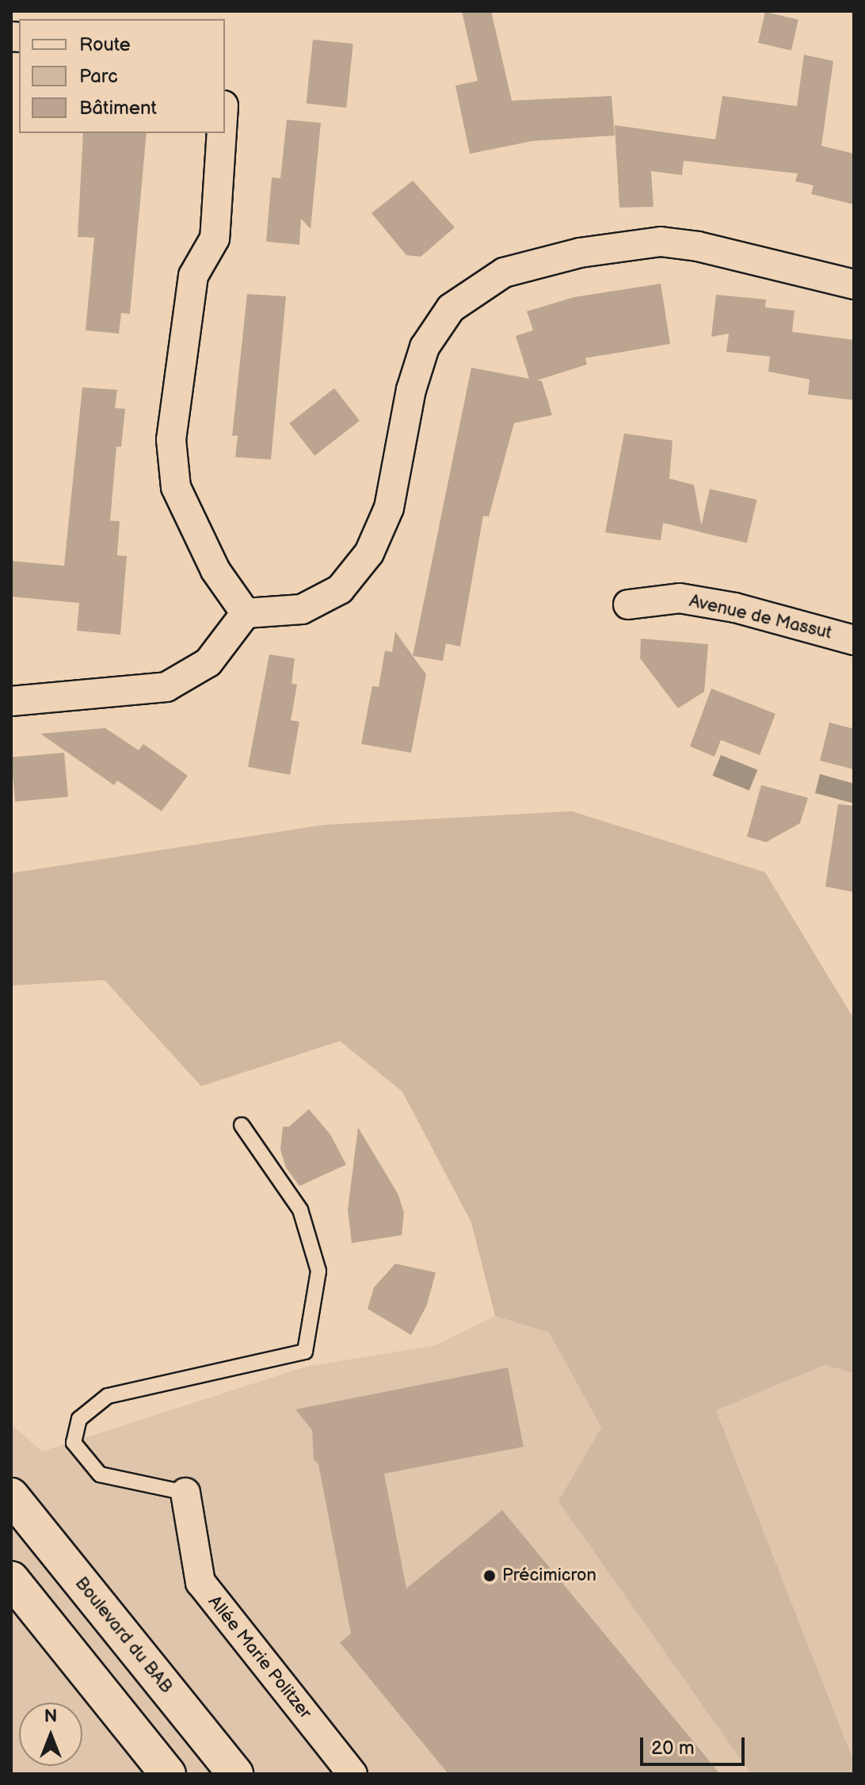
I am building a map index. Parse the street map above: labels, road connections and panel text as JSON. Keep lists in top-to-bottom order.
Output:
{
  "streets": {
    "main road": ["Boulevard du BAB"],
    "street": ["Avenue de Massut", "Allée Marie Politzer"]
  },
  "places": ["Précimicron"],
  "legend": ["Route", "Parc", "Bâtiment"],
  "scale_bar": "20 m",
  "north": "top"
}
